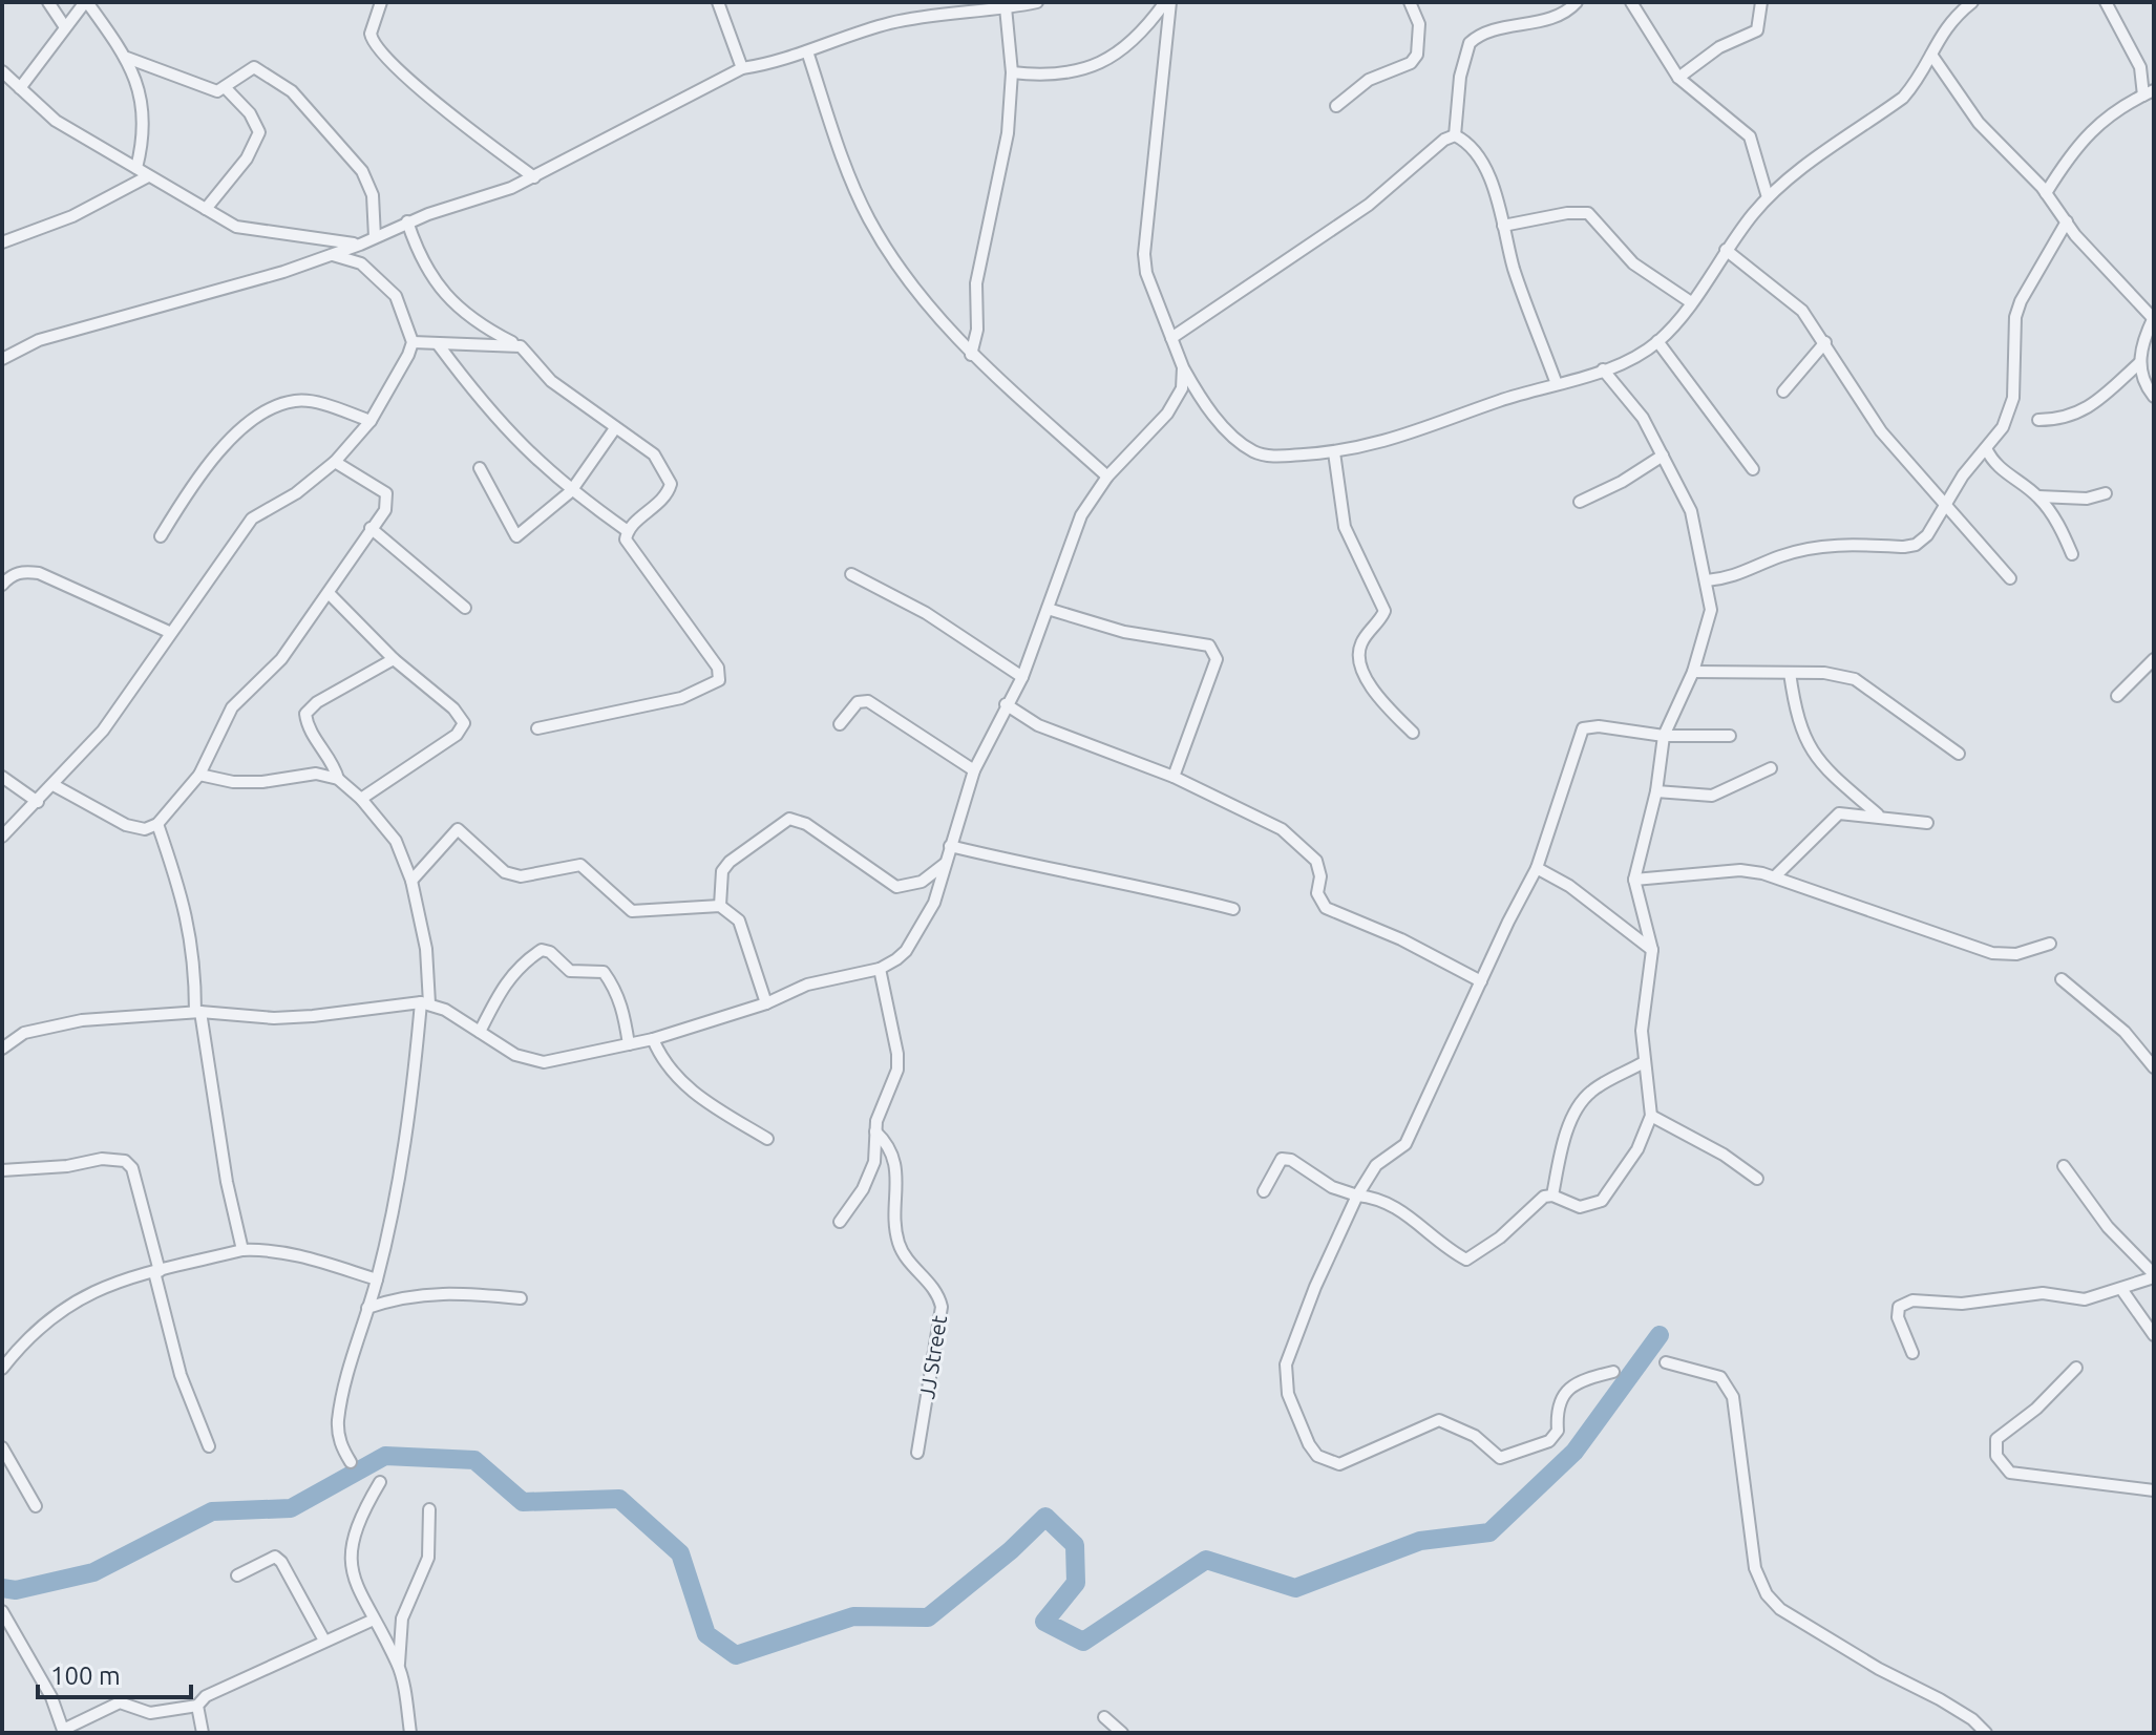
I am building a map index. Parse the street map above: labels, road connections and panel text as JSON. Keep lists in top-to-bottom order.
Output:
{
  "streets": {
    "street": ["JJ Street"]
  },
  "scale_bar": "100 m"
}
